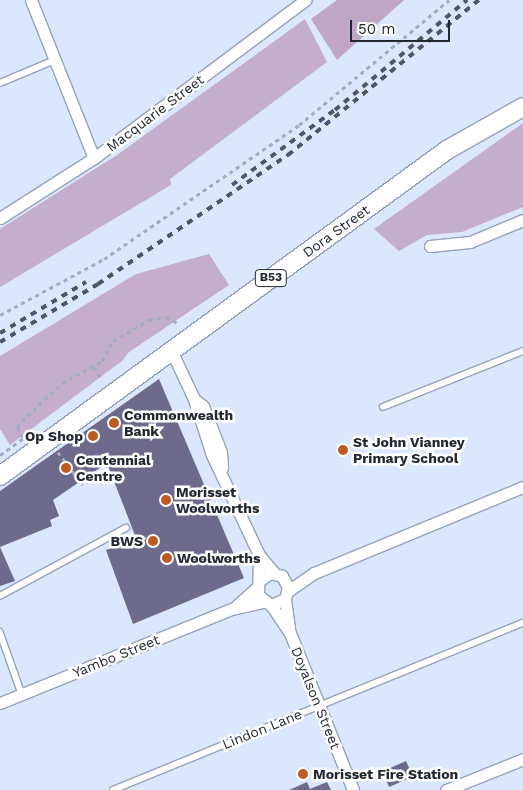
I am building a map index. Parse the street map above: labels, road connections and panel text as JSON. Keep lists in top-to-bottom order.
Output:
{
  "streets": {
    "main road": ["Dora Street", "B53"],
    "street": ["Macquarie Street", "Yambo Street", "Doyalson Street"],
    "lane": ["Lindon Lane"]
  },
  "crossings": [
    ["Dora Street", "Doyalson Street"],
    ["Yambo Street", "Doyalson Street"],
    ["Doyalson Street", "Lindon Lane"]
  ],
  "places": [
    "Commonwealth Bank",
    "Op Shop",
    "St John Vianney Primary School",
    "Centennial Centre",
    "Morisset Woolworths",
    "BWS",
    "Woolworths",
    "Morisset Fire Station"
  ],
  "scale_bar": "50 m"
}
